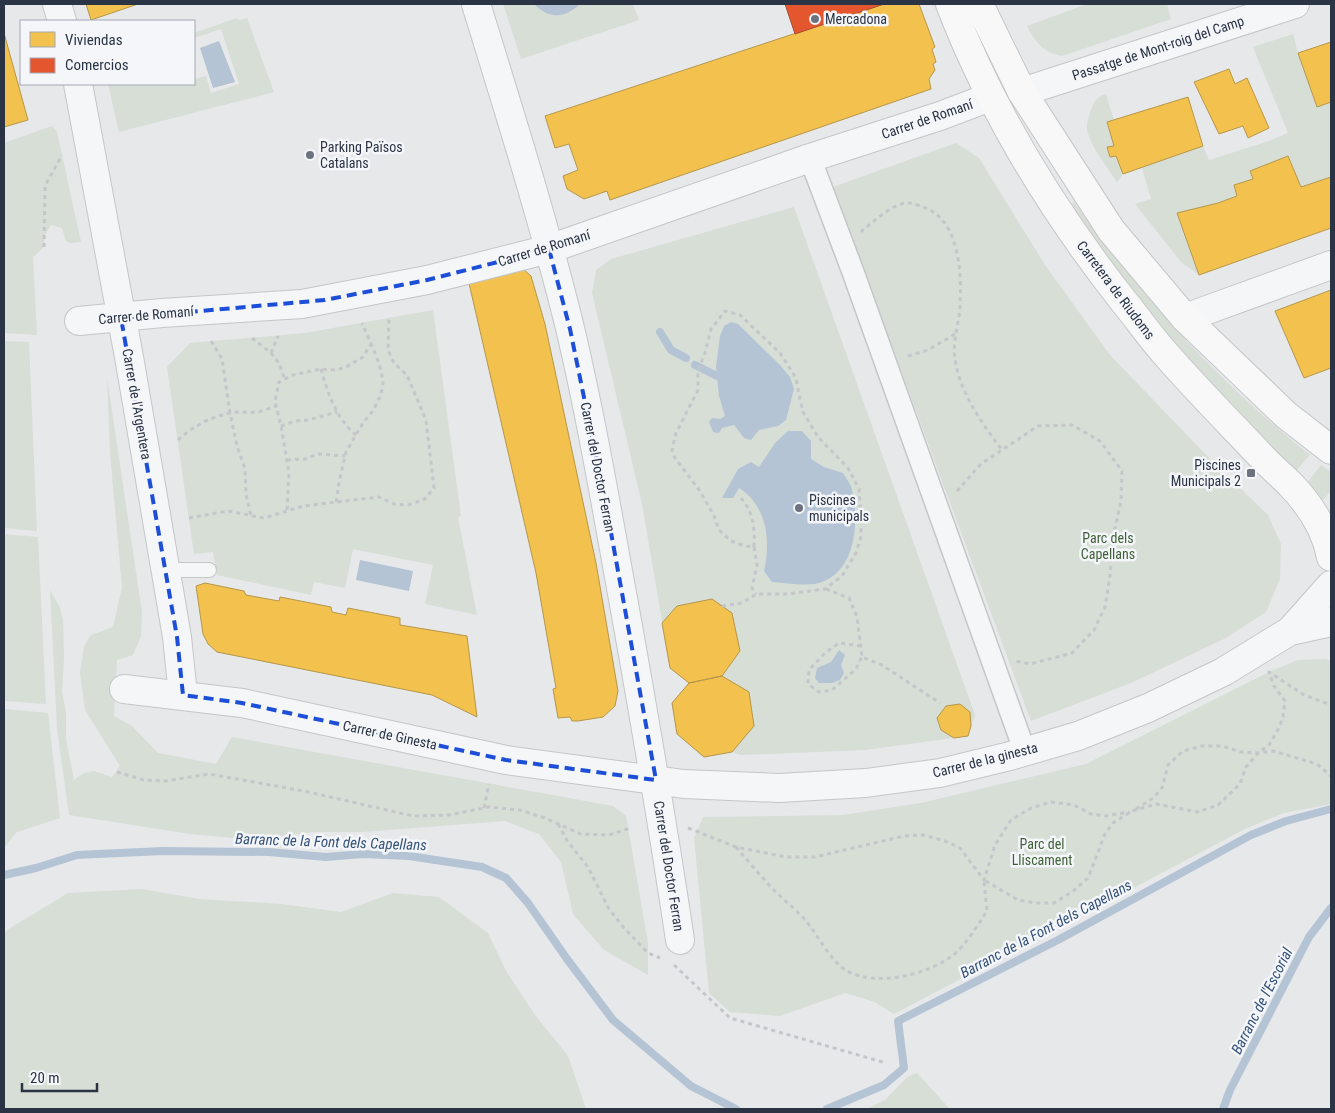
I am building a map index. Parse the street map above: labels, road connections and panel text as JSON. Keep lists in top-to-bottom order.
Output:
{
  "streets": {
    "main road": ["Carretera de Riudoms"],
    "street": [
      "Passatge de Mont-roig del Camp",
      "Carrer de Romaní",
      "Carrer de l'Argentera",
      "Carrer del Doctor Ferran",
      "Carrer de Ginesta",
      "Carrer de la ginesta"
    ]
  },
  "crossings": [
    ["Carrer de Romaní", "Carretera de Riudoms"],
    ["Carrer de Romaní", "Carrer de l'Argentera"],
    ["Carrer de Romaní", "Carrer del Doctor Ferran"],
    ["Carrer de l'Argentera", "Carrer de Ginesta"],
    ["Carrer del Doctor Ferran", "Carrer de Ginesta"],
    ["Carrer del Doctor Ferran", "Carrer de la ginesta"],
    ["Carrer de Ginesta", "Carrer de la ginesta"]
  ],
  "water": ["Barranc de la Font dels Capellans", "Barranc de l'Escorial"],
  "parks": ["Parc dels Capellans", "Parc del Lliscament"],
  "places": {
    "other": ["Mercadona", "Parking Països Catalans", "Piscines municipals"],
    "transit": ["Piscines Municipals 2"]
  },
  "legend": ["Viviendas", "Comercios"],
  "scale_bar": "20 m"
}
